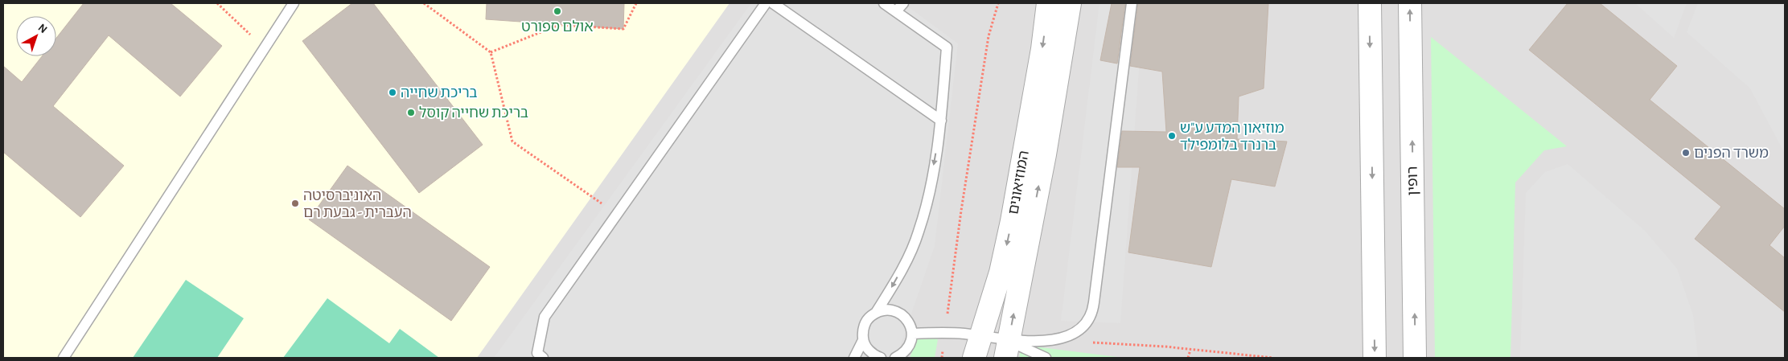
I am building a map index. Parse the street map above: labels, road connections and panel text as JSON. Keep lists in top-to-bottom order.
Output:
{
  "streets": {
    "street": ["רופין", "המוזיאונים"]
  },
  "places": [
    "אולם ספורט",
    "בריכת שחייה",
    "בריכת שחייה קוסל",
    "מוזיאון המדע ע\"ש ברנרד בלומפילד",
    "משרד הפנים",
    "האוניברסיטה העברית - גבעת רם"
  ],
  "north": "top right"
}
